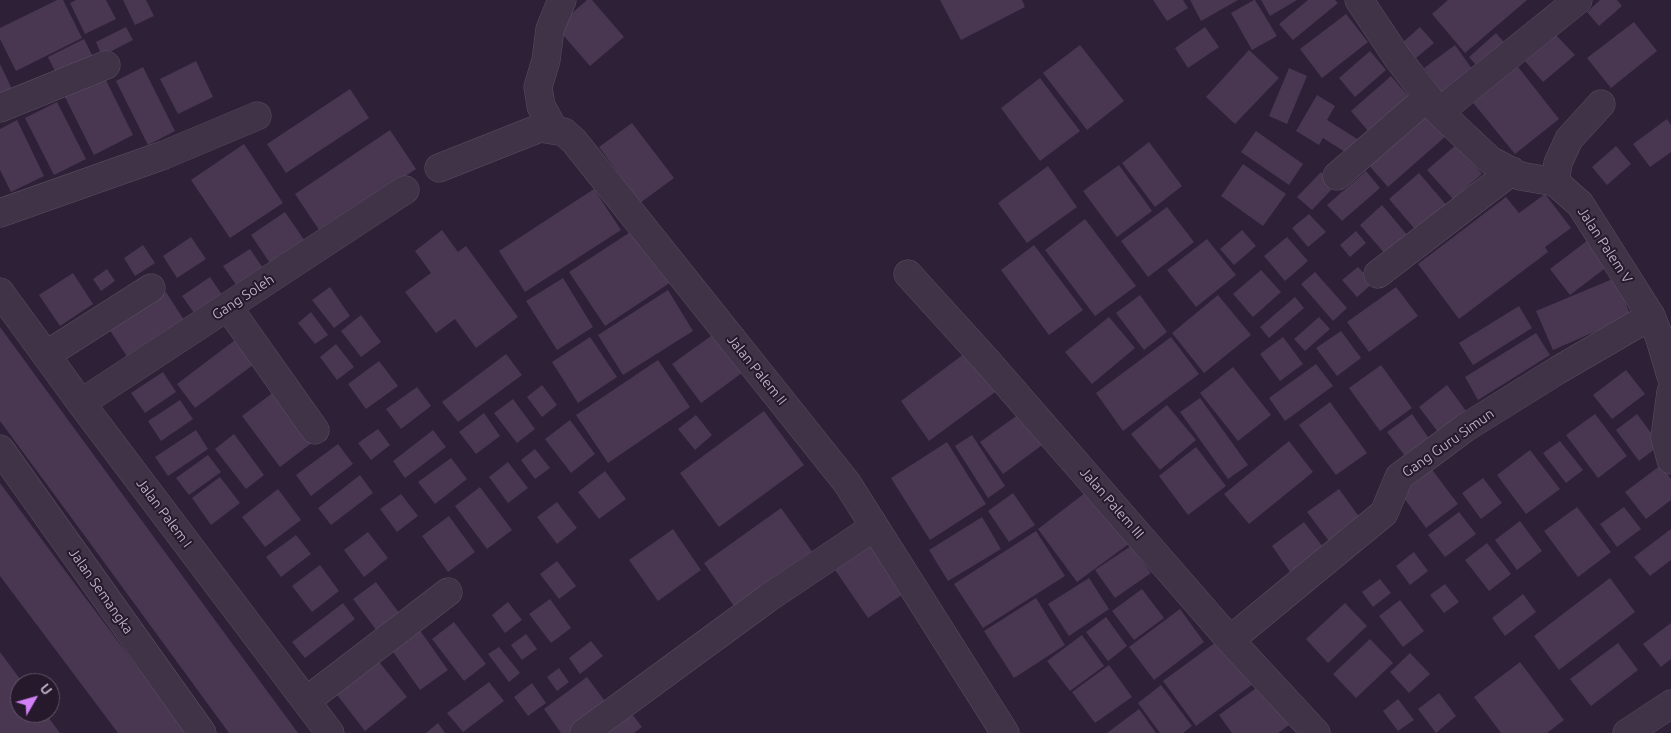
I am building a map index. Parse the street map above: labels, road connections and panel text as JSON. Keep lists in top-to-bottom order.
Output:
{
  "streets": {
    "street": [
      "Jalan Palem V",
      "Gang Soleh",
      "Jalan Palem II",
      "Gang Guru Simun",
      "Jalan Palem III",
      "Jalan Palem I",
      "Jalan Semangka"
    ]
  },
  "crossings": [
    ["Jalan Palem V", "Gang Guru Simun"],
    ["Gang Soleh", "Jalan Palem I"],
    ["Gang Guru Simun", "Jalan Palem III"]
  ],
  "north": "top right"
}
